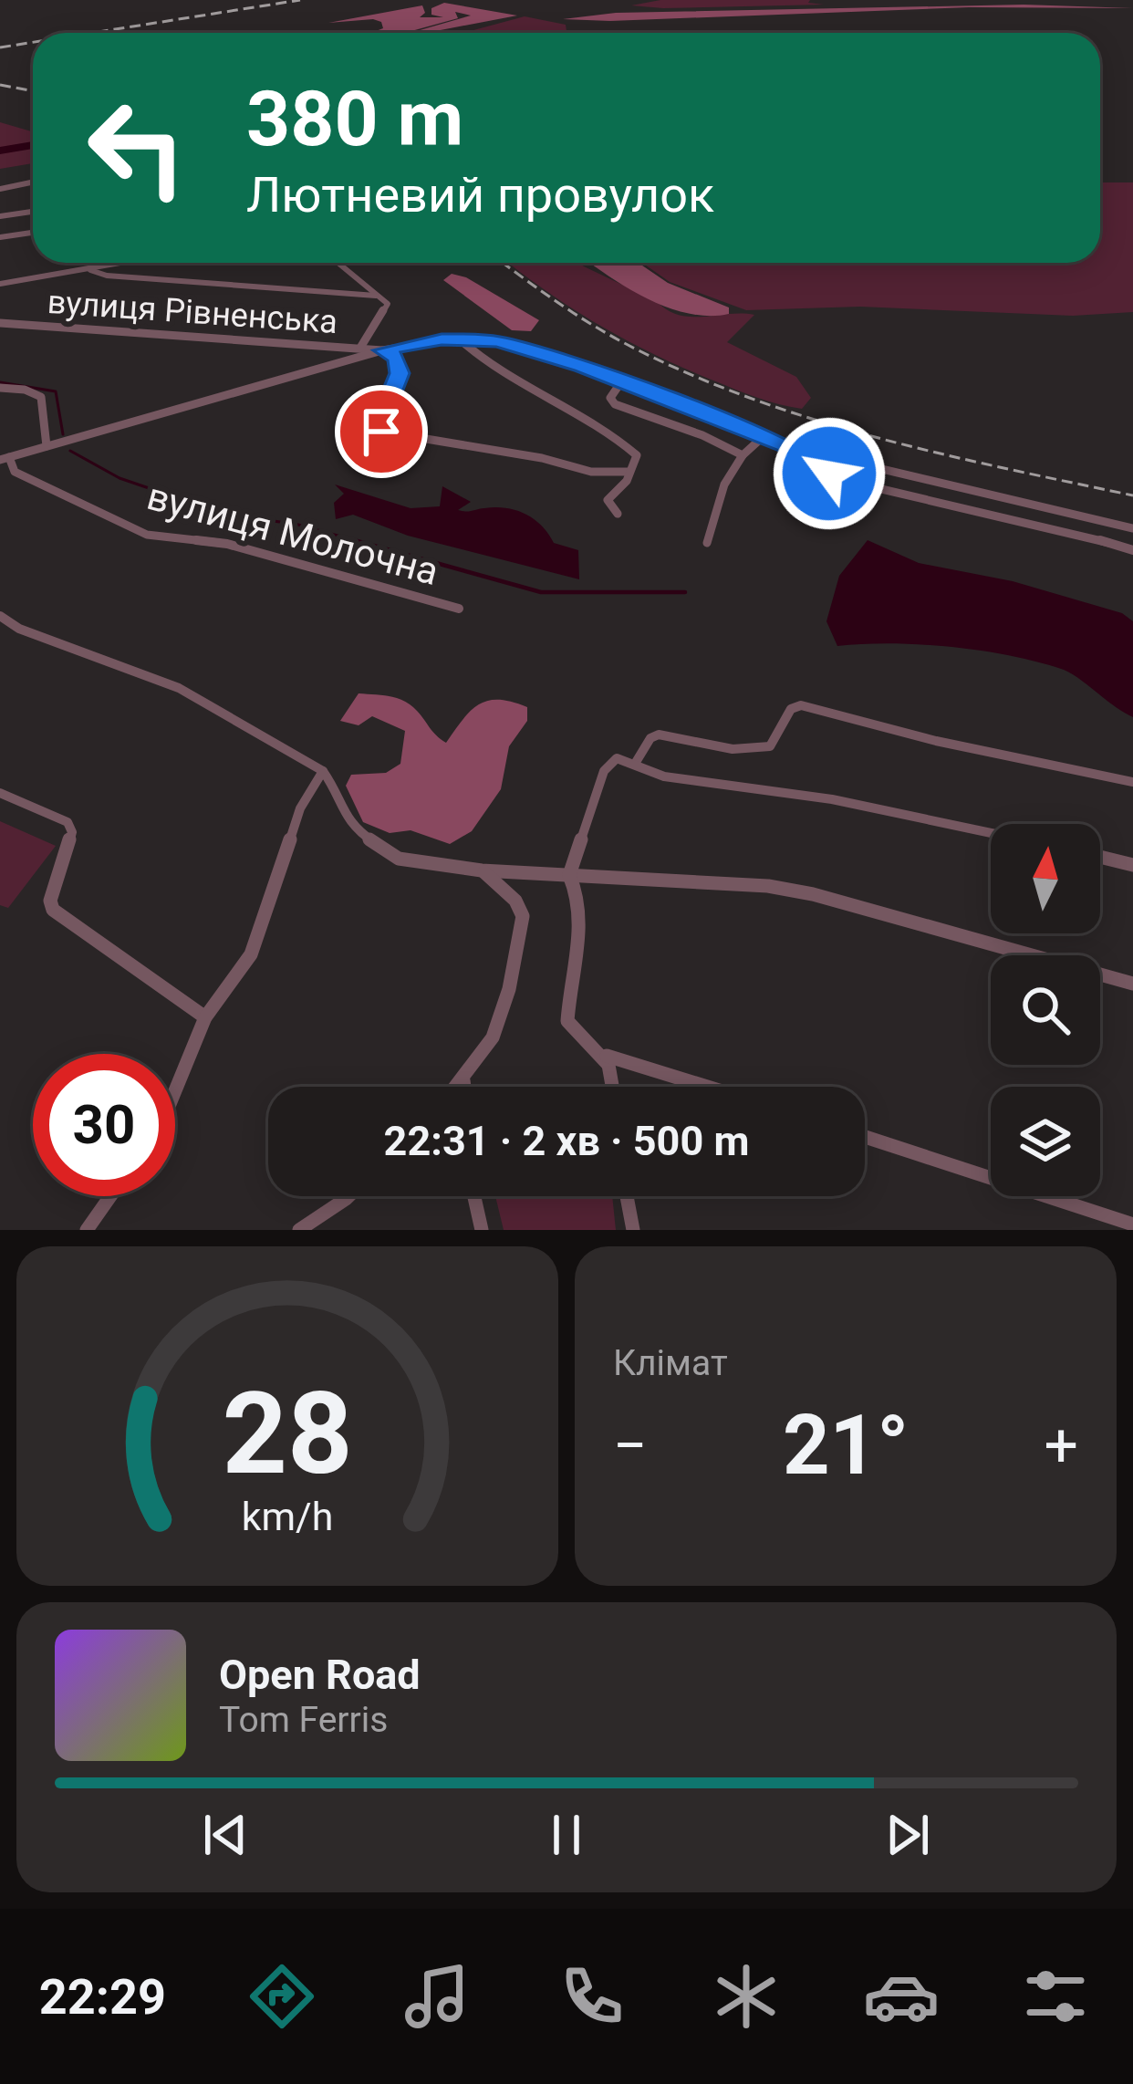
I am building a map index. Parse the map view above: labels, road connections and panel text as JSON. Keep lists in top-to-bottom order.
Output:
{
  "streets": {
    "street": ["вулиця Рівненська", "вулиця Молочна"]
  },
  "north": "top",
  "page": {
    "turn": ["380 m", "Лютневий провулок"],
    "limit": "30",
    "trip": "22:31 · 2 хв · 500 m",
    "tile": "Клімат",
    "heat": ["−", "21°", "+"],
    "song": ["Open Road", "Tom Ferris"],
    "tabs": "22:29",
    "gauge": ["28", "km/h"]
  }
}
